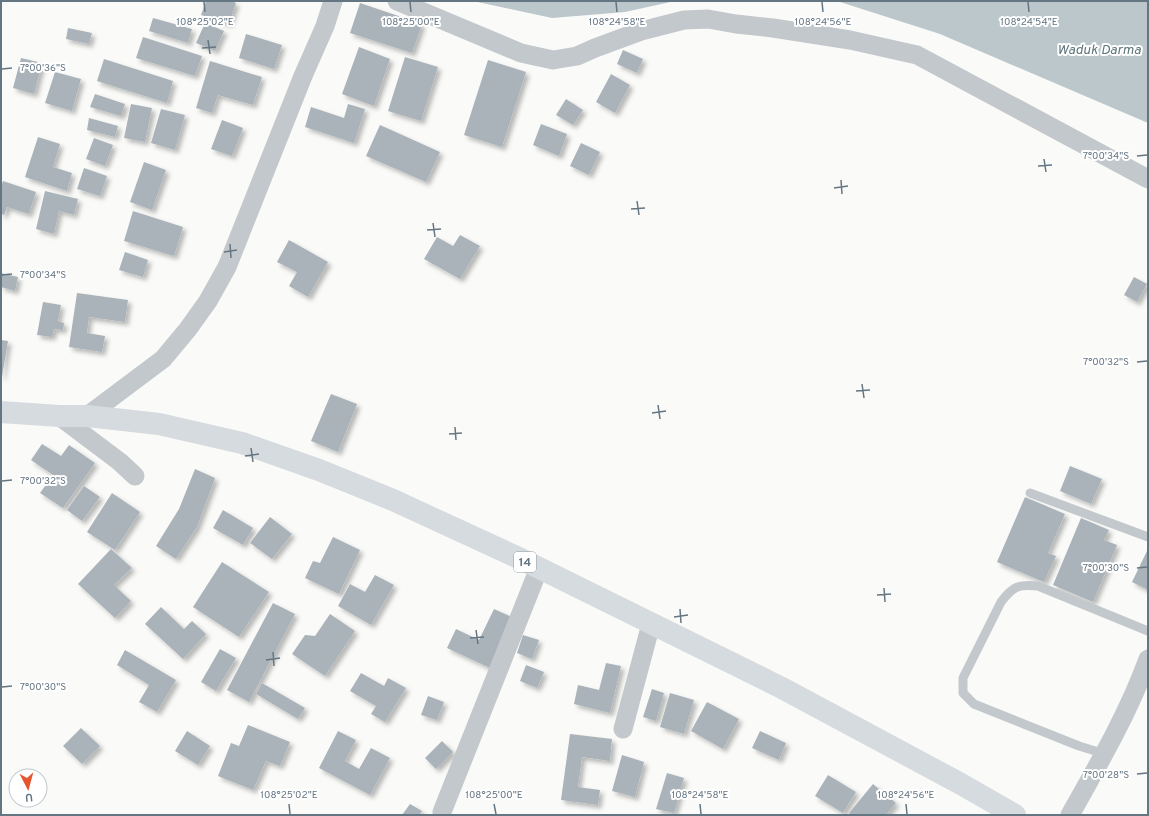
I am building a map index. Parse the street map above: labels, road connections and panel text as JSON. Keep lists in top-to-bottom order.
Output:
{
  "streets": {
    "highway": ["14"]
  },
  "water": ["Waduk Darma"],
  "north": "bottom",
  "coordinates": [
    "108°25'02\"E",
    "108°25'00\"E",
    "108°24'58\"E",
    "108°24'56\"E",
    "108°24'54\"E",
    "7°00'36\"S",
    "7°00'34\"S",
    "7°00'32\"S",
    "7°00'30\"S",
    "7°00'28\"S"
  ]
}
